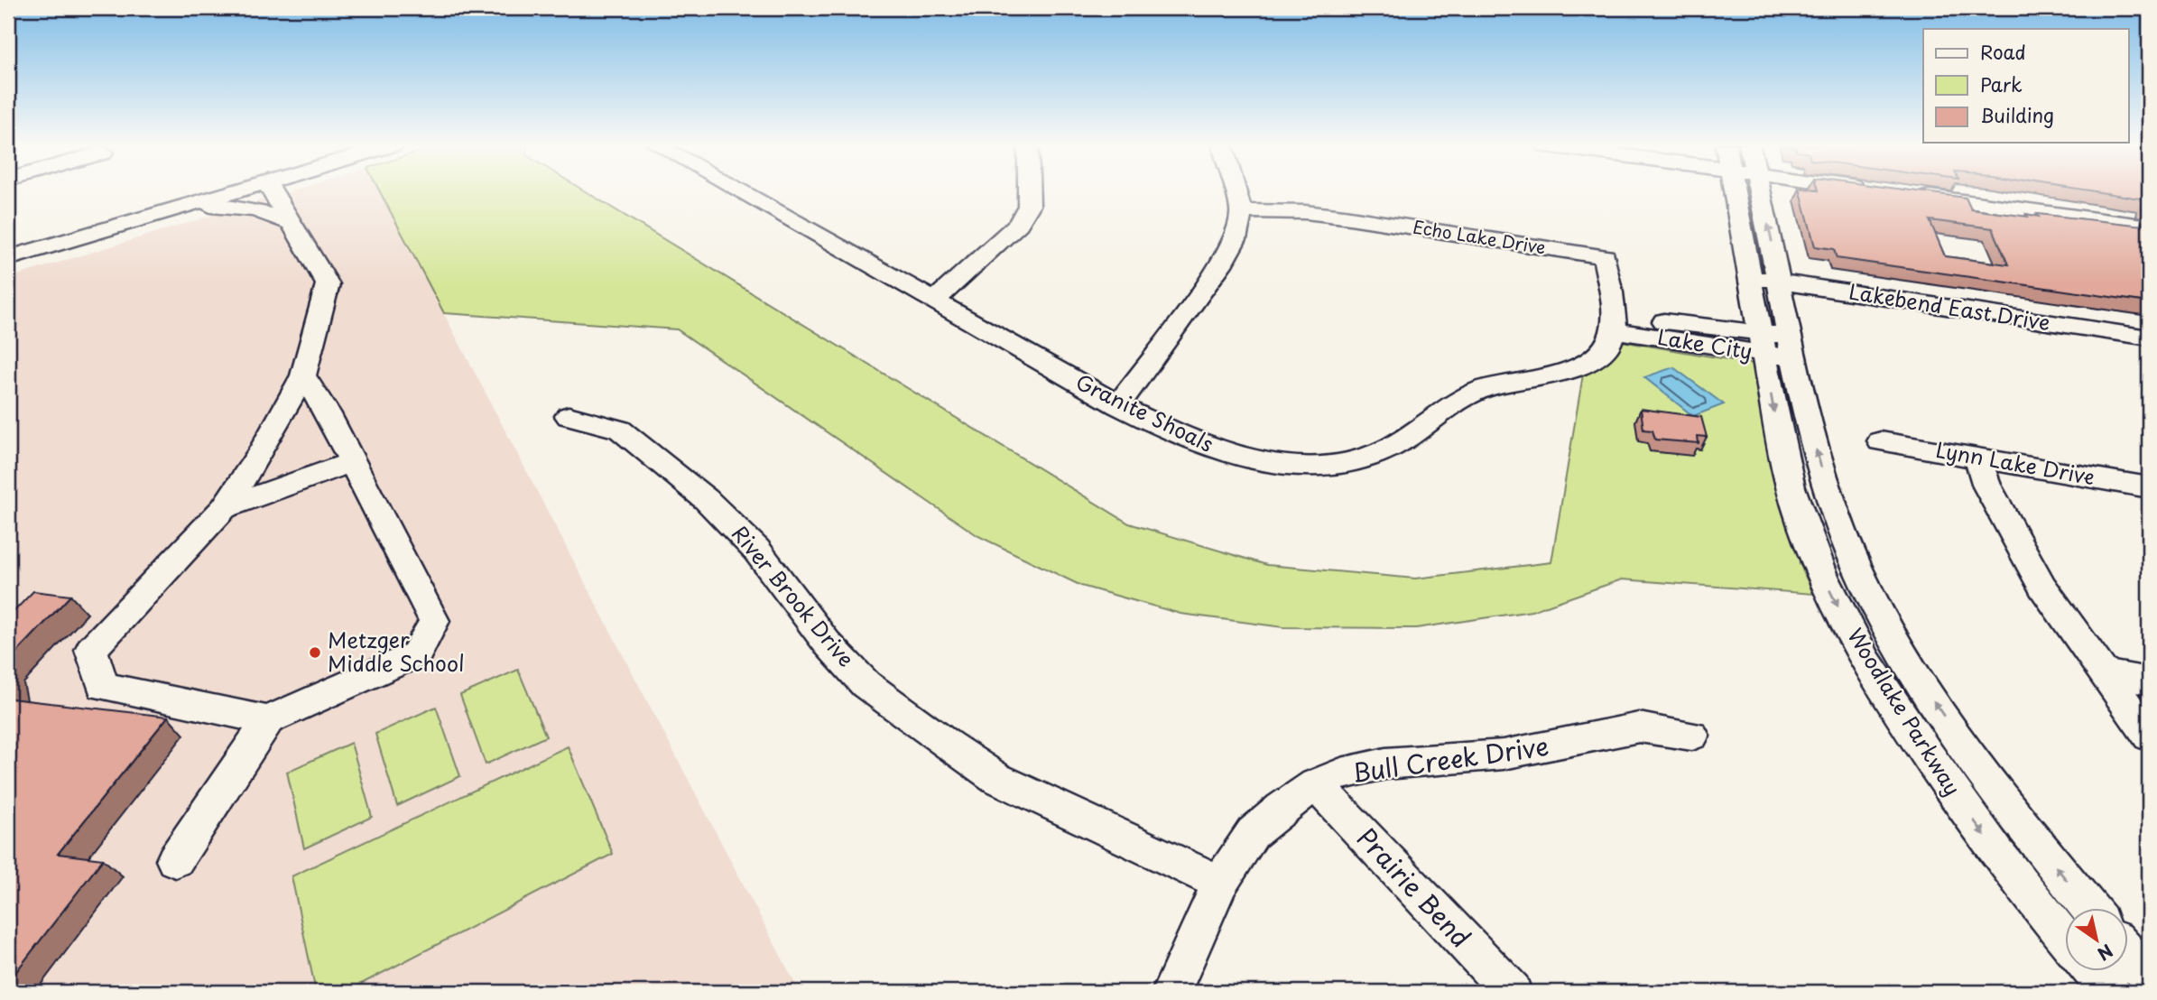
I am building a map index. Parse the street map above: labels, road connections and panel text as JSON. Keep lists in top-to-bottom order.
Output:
{
  "streets": {
    "street": [
      "Echo Lake Drive",
      "Lakebend East Drive",
      "Lake City",
      "Granite Shoals",
      "Lynn Lake Drive",
      "River Brook Drive",
      "Woodlake Parkway",
      "Bull Creek Drive",
      "Prairie Bend"
    ]
  },
  "crossings": [
    ["Echo Lake Drive", "Lake City"],
    ["Echo Lake Drive", "Granite Shoals"],
    ["Lakebend East Drive", "Woodlake Parkway"],
    ["Lake City", "Granite Shoals"],
    ["Lake City", "Woodlake Parkway"],
    ["River Brook Drive", "Bull Creek Drive"],
    ["Bull Creek Drive", "Prairie Bend"]
  ],
  "places": ["Metzger Middle School"],
  "legend": ["Road", "Park", "Building"],
  "north": "bottom right"
}
